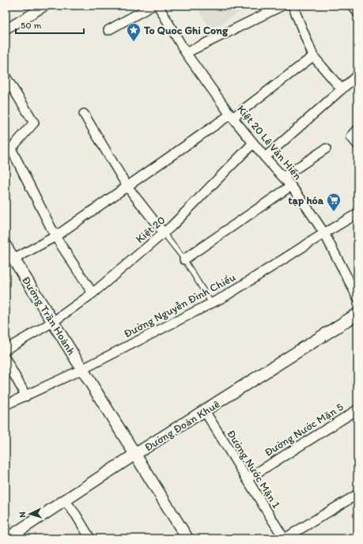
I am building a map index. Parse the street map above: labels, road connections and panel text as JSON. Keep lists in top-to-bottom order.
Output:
{
  "streets": {
    "street": [
      "Kiệt 20 Lê Văn Hiến",
      "Kiệt 20",
      "Đường Nguyễn Đình Chiểu",
      "Đường Trần Hoành",
      "Đường Đoàn Khuê",
      "Đường Nước Mặn 5",
      "Đường Nước Mặn 1"
    ]
  },
  "crossings": [
    ["Kiệt 20 Lê Văn Hiến", "Kiệt 20"],
    ["Kiệt 20 Lê Văn Hiến", "Đường Nguyễn Đình Chiểu"],
    ["Kiệt 20", "Đường Trần Hoành"],
    ["Đường Nguyễn Đình Chiểu", "Đường Trần Hoành"],
    ["Đường Trần Hoành", "Đường Đoàn Khuê"],
    ["Đường Đoàn Khuê", "Đường Nước Mặn 1"],
    ["Đường Nước Mặn 5", "Đường Nước Mặn 1"]
  ],
  "places": {
    "place": ["To Quoc Ghi Cong"],
    "supermarket": ["tạp hóa"]
  },
  "scale_bar": "50 m",
  "north": "left"
}
